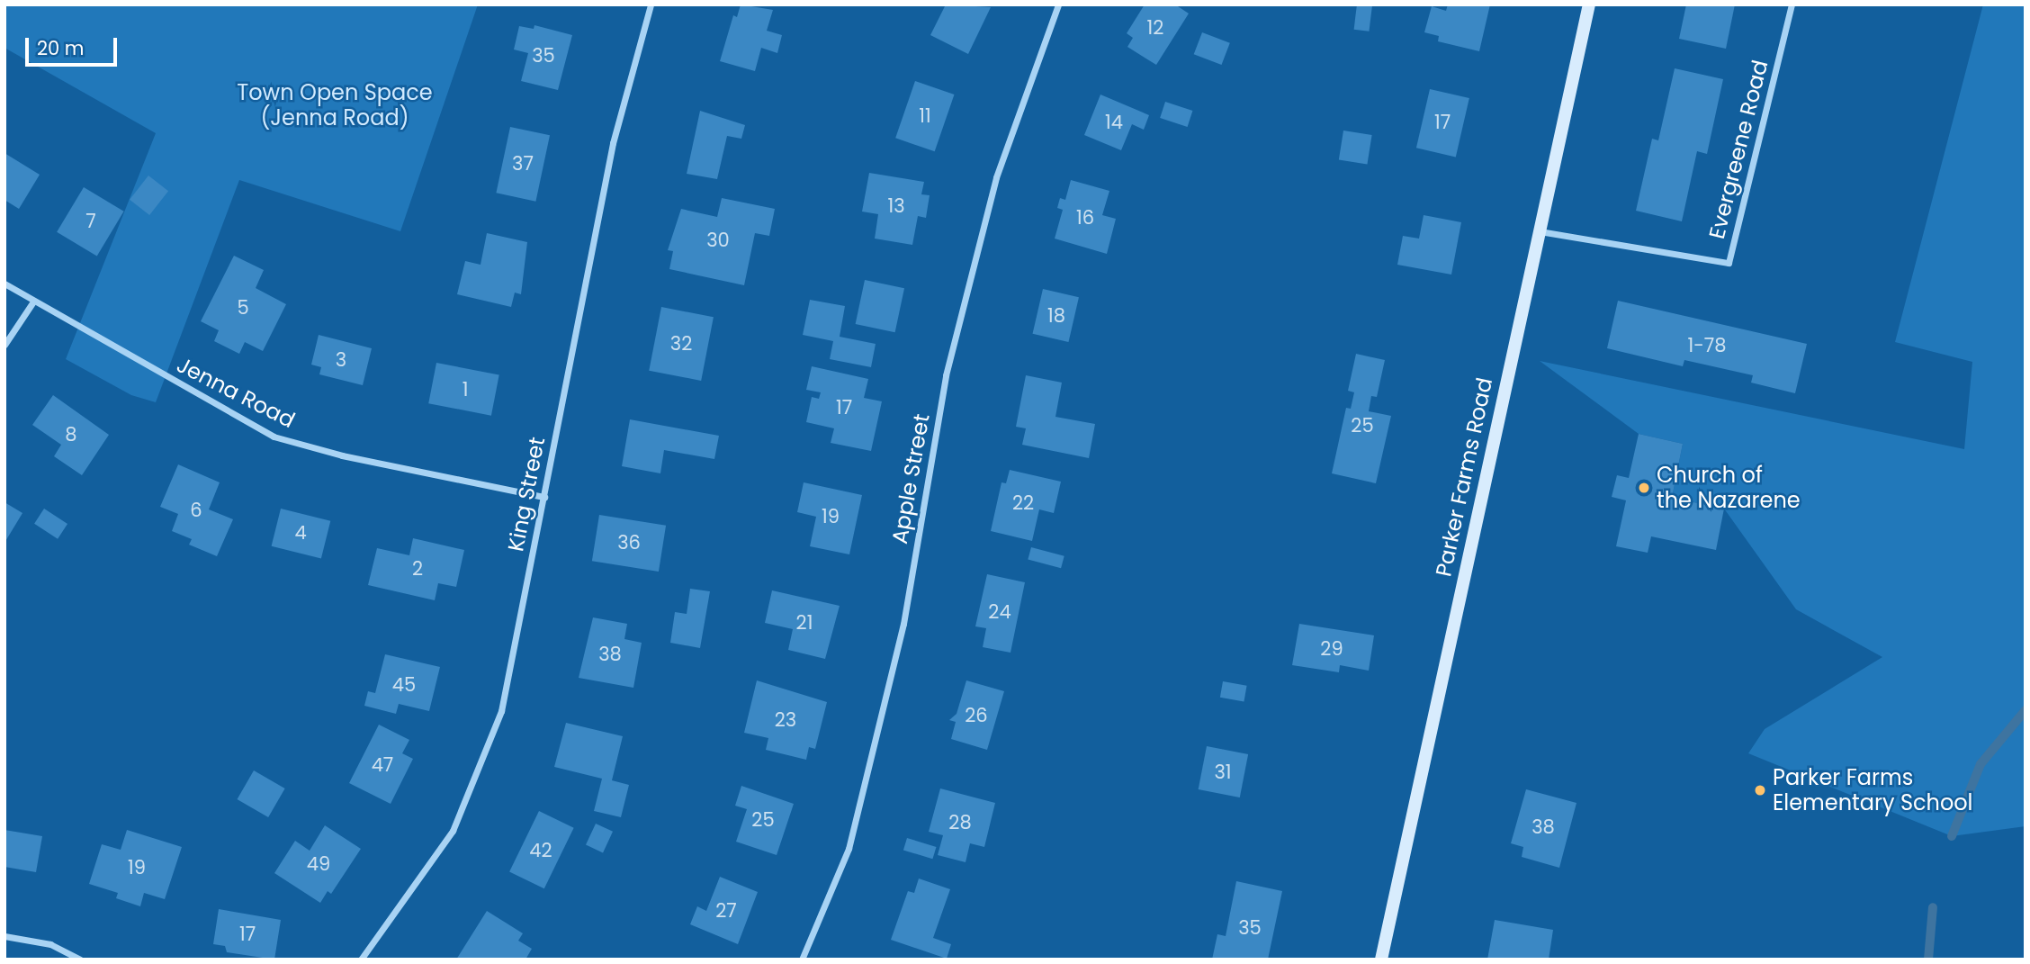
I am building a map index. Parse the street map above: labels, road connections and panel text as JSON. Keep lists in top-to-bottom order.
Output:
{
  "streets": {
    "street": [
      "Evergreene Road",
      "Jenna Road",
      "Parker Farms Road",
      "Apple Street",
      "King Street"
    ]
  },
  "crossings": [
    ["Evergreene Road", "Parker Farms Road"],
    ["Jenna Road", "King Street"]
  ],
  "parks": ["Town Open Space (Jenna Road)"],
  "places": ["Church of the Nazarene", "Parker Farms Elementary School"],
  "house_numbers": [
    "12",
    "35",
    "11",
    "14",
    "17",
    "37",
    "13",
    "16",
    "7",
    "30",
    "5",
    "18",
    "32",
    "1-78",
    "3",
    "1",
    "17",
    "25",
    "8",
    "22",
    "6",
    "19",
    "4",
    "36",
    "2",
    "24",
    "21",
    "29",
    "38",
    "45",
    "26",
    "23",
    "47",
    "31",
    "25",
    "28",
    "38",
    "42",
    "49",
    "19",
    "27",
    "35",
    "17"
  ],
  "scale_bar": "20 m"
}
